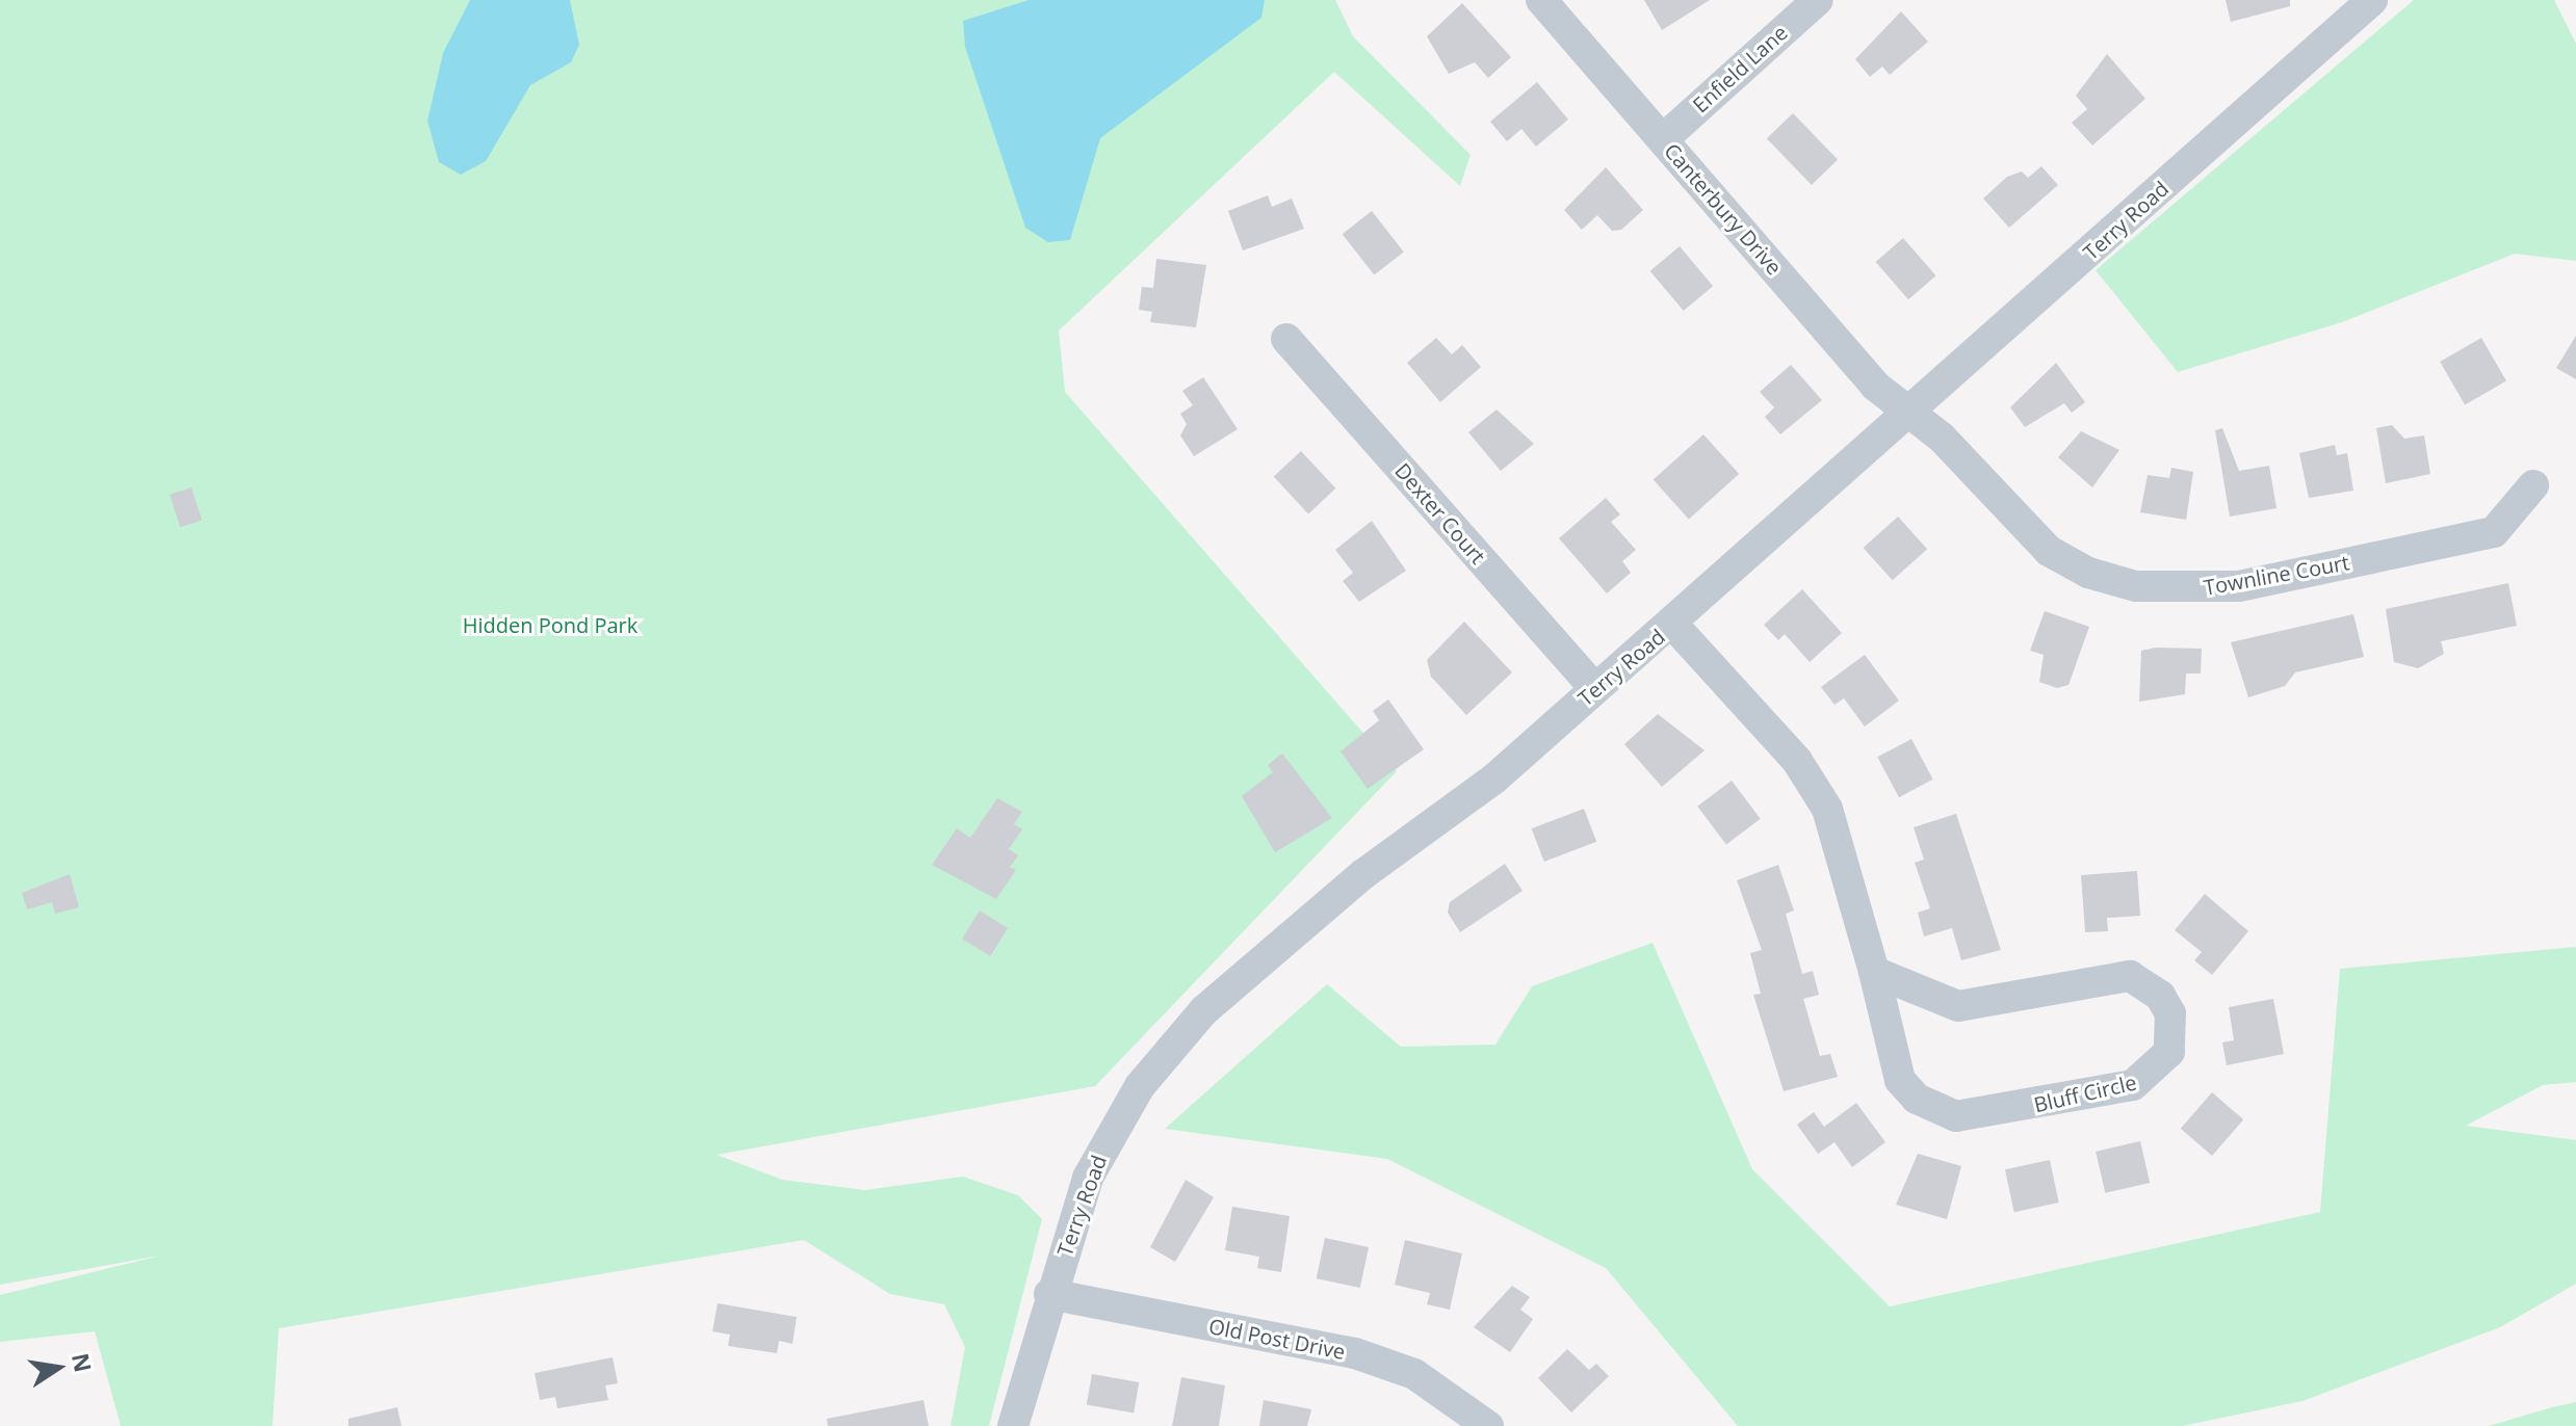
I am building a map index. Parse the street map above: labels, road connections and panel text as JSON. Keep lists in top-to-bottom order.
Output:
{
  "streets": {
    "street": [
      "Enfield Lane",
      "Canterbury Drive",
      "Terry Road",
      "Dexter Court",
      "Townline Court",
      "Bluff Circle",
      "Old Post Drive"
    ]
  },
  "crossings": [
    ["Enfield Lane", "Canterbury Drive"],
    ["Canterbury Drive", "Terry Road"],
    ["Canterbury Drive", "Townline Court"],
    ["Terry Road", "Dexter Court"],
    ["Terry Road", "Townline Court"],
    ["Terry Road", "Bluff Circle"],
    ["Terry Road", "Old Post Drive"]
  ],
  "parks": ["Hidden Pond Park"],
  "north": "right"
}
